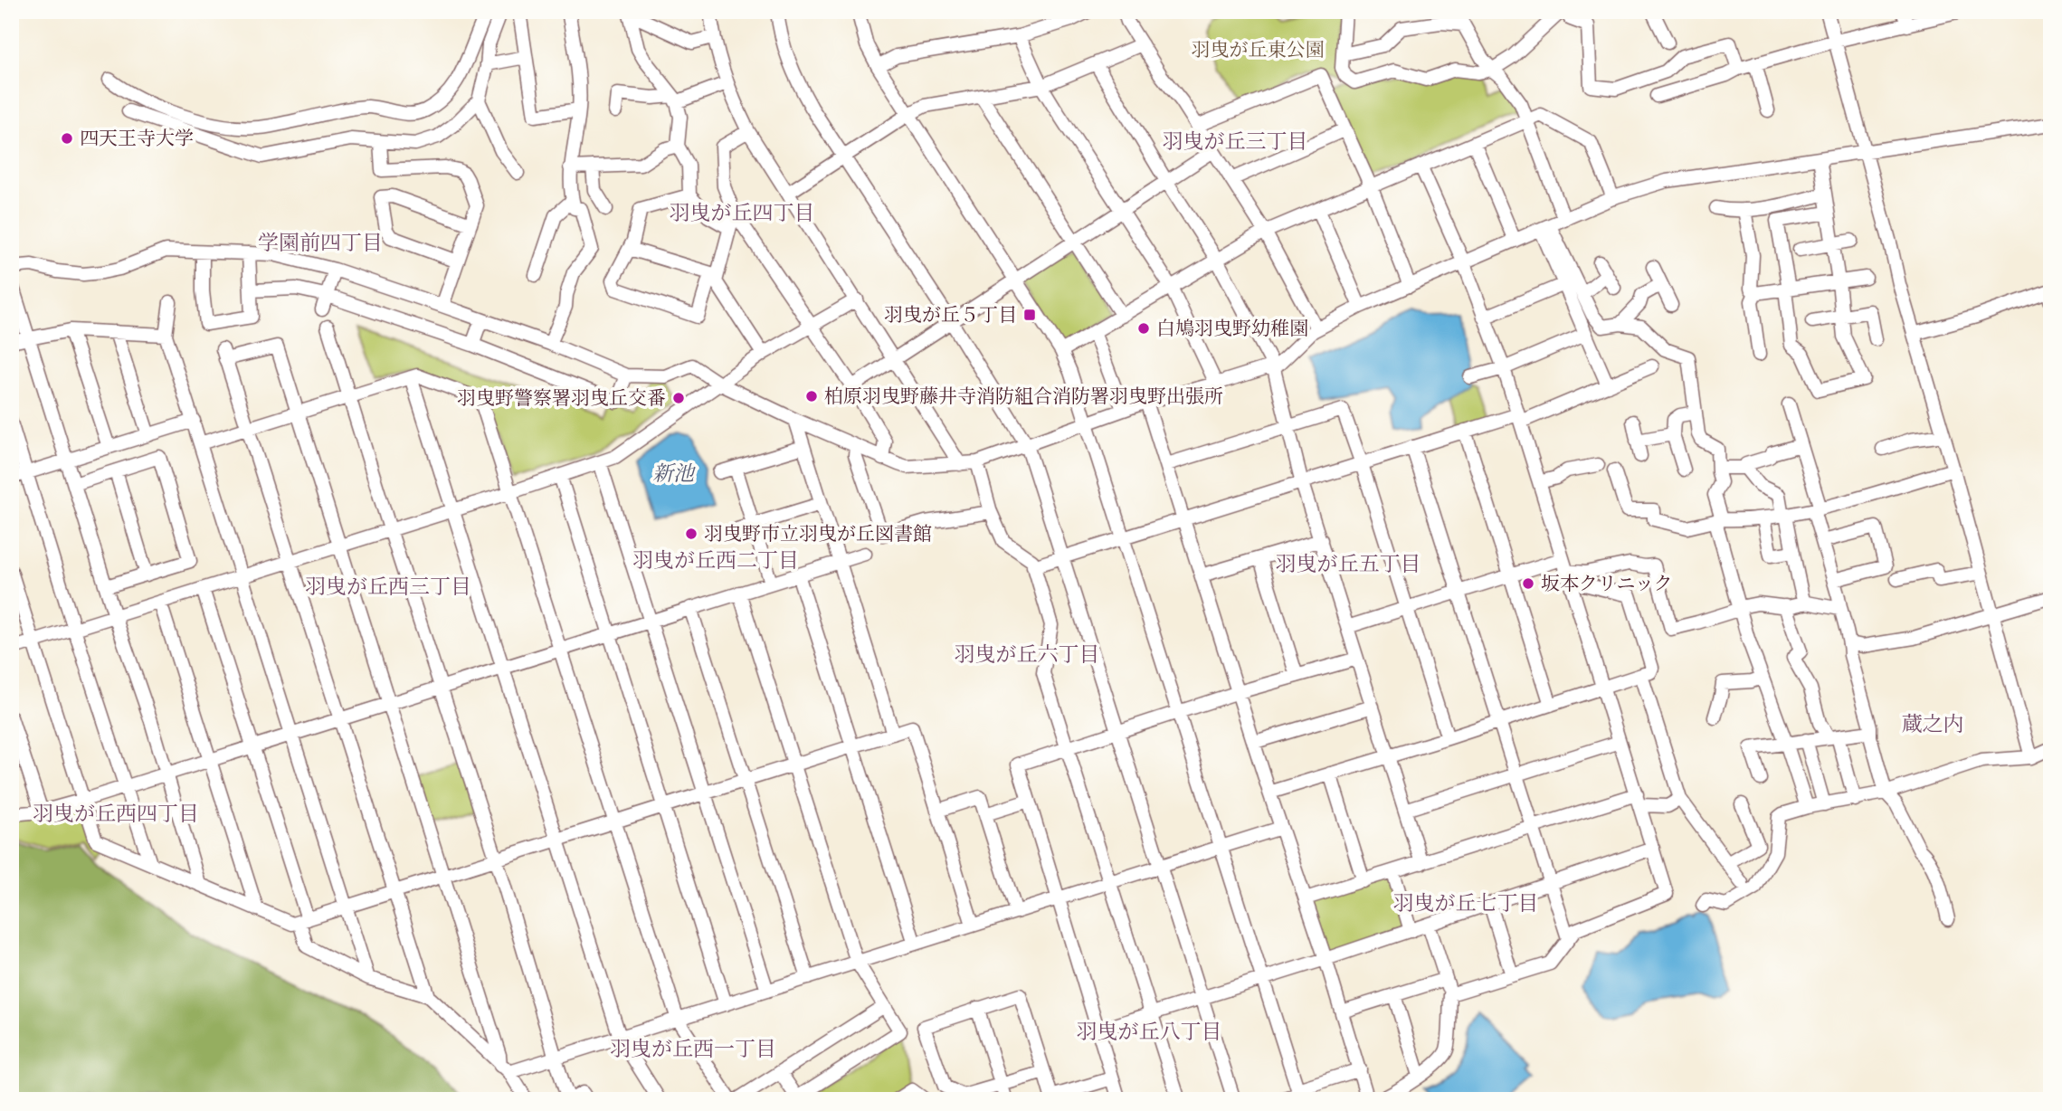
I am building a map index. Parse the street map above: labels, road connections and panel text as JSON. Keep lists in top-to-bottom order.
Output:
{
  "districts": [
    "羽曳が丘三丁目",
    "羽曳が丘四丁目",
    "学園前四丁目",
    "羽曳が丘西二丁目",
    "羽曳が丘五丁目",
    "羽曳が丘西三丁目",
    "羽曳が丘六丁目",
    "蔵之内",
    "羽曳が丘西四丁目",
    "羽曳が丘七丁目",
    "羽曳が丘八丁目",
    "羽曳が丘西一丁目"
  ],
  "water": ["新池"],
  "parks": ["羽曳が丘東公園"],
  "places": {
    "other": [
      "四天王寺大学",
      "白鳩羽曳野幼稚園",
      "柏原羽曳野藤井寺消防組合消防署羽曳野出張所",
      "羽曳野警察署羽曳丘交番",
      "羽曳野市立羽曳が丘図書館",
      "坂本クリニック"
    ],
    "transit": ["羽曳が丘５丁目"]
  }
}
